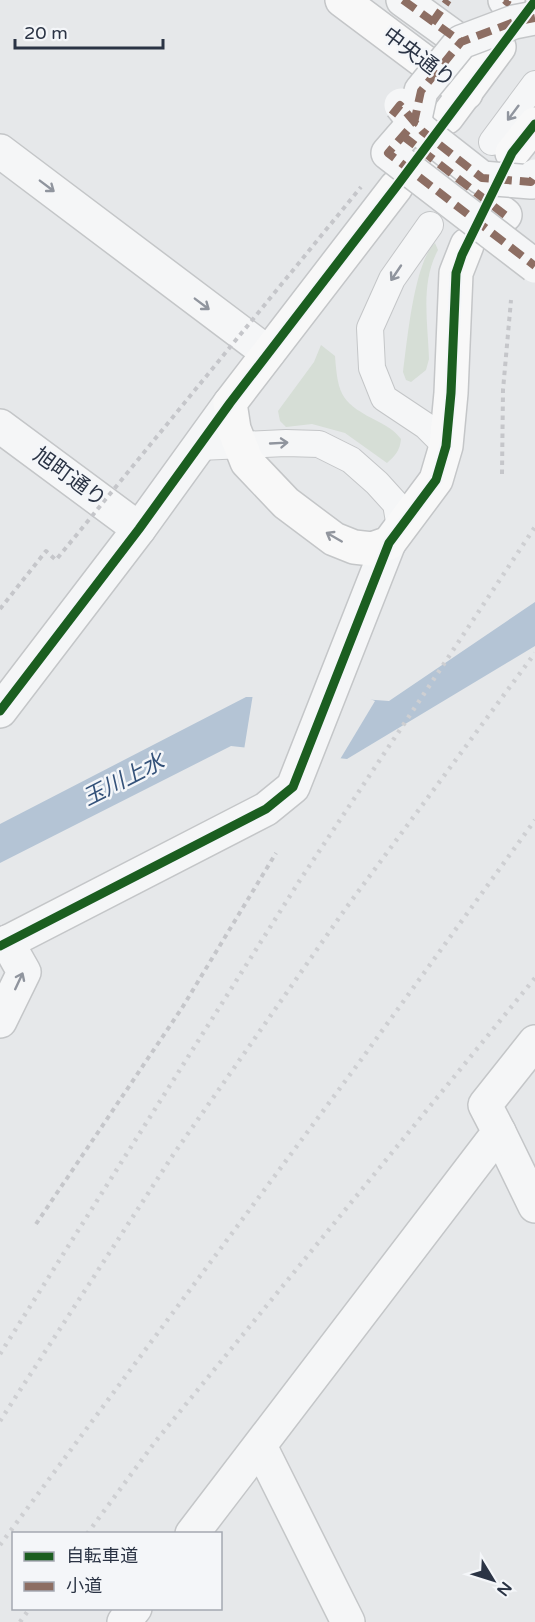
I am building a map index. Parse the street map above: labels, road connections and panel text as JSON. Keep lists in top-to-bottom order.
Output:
{
  "streets": {
    "street": ["中央通り", "旭町通り"]
  },
  "water": ["玉川上水"],
  "legend": ["自転車道", "小道"],
  "scale_bar": "20 m",
  "north": "bottom right"
}
